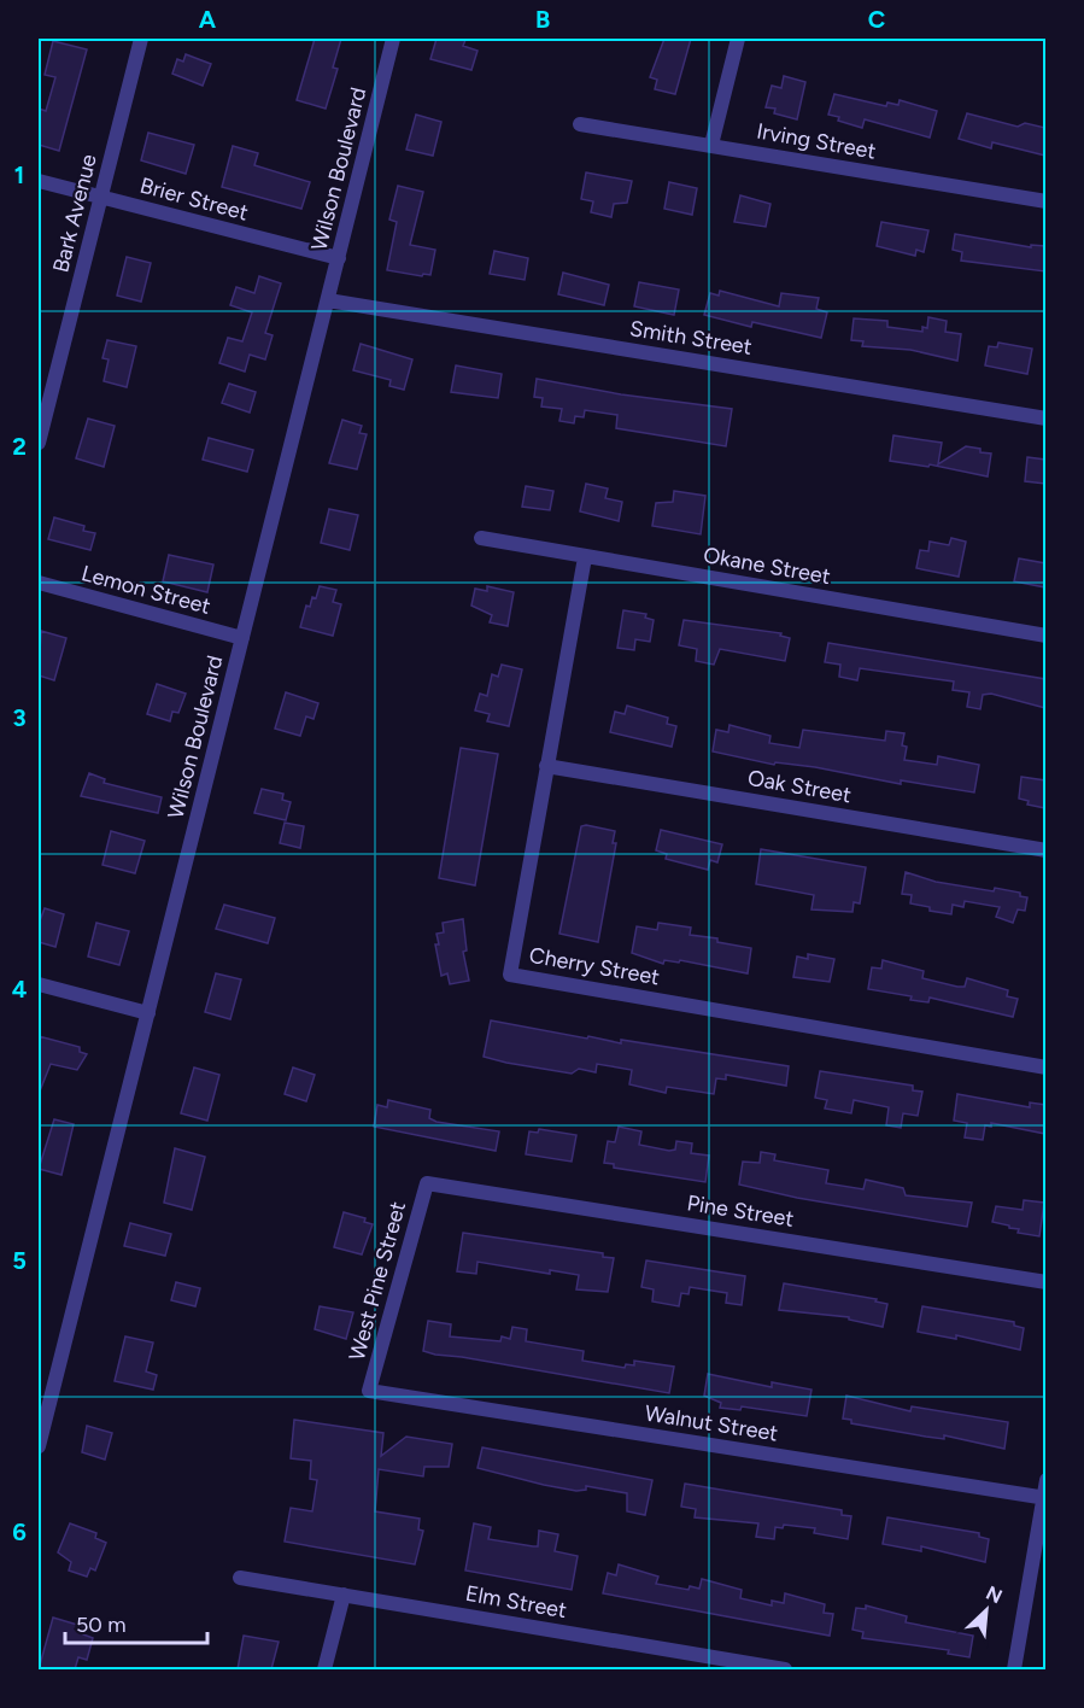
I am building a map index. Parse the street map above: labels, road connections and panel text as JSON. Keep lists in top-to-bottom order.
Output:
{
  "streets": {
    "street": [
      "Irving Street",
      "Wilson Boulevard",
      "Brier Street",
      "Bark Avenue",
      "Smith Street",
      "Okane Street",
      "Lemon Street",
      "Oak Street",
      "Cherry Street",
      "Pine Street",
      "West Pine Street",
      "Walnut Street",
      "Elm Street"
    ]
  },
  "crossings": [
    ["Wilson Boulevard", "Brier Street"],
    ["Wilson Boulevard", "Smith Street"],
    ["Wilson Boulevard", "Lemon Street"],
    ["Brier Street", "Bark Avenue"],
    ["Okane Street", "Cherry Street"],
    ["Oak Street", "Cherry Street"],
    ["Pine Street", "West Pine Street"],
    ["West Pine Street", "Walnut Street"]
  ],
  "scale_bar": "50 m",
  "north": "top right",
  "grid": {
    "columns": ["A", "B", "C"],
    "rows": [
      "1",
      "2",
      "3",
      "4",
      "5",
      "6"
    ]
  }
}
